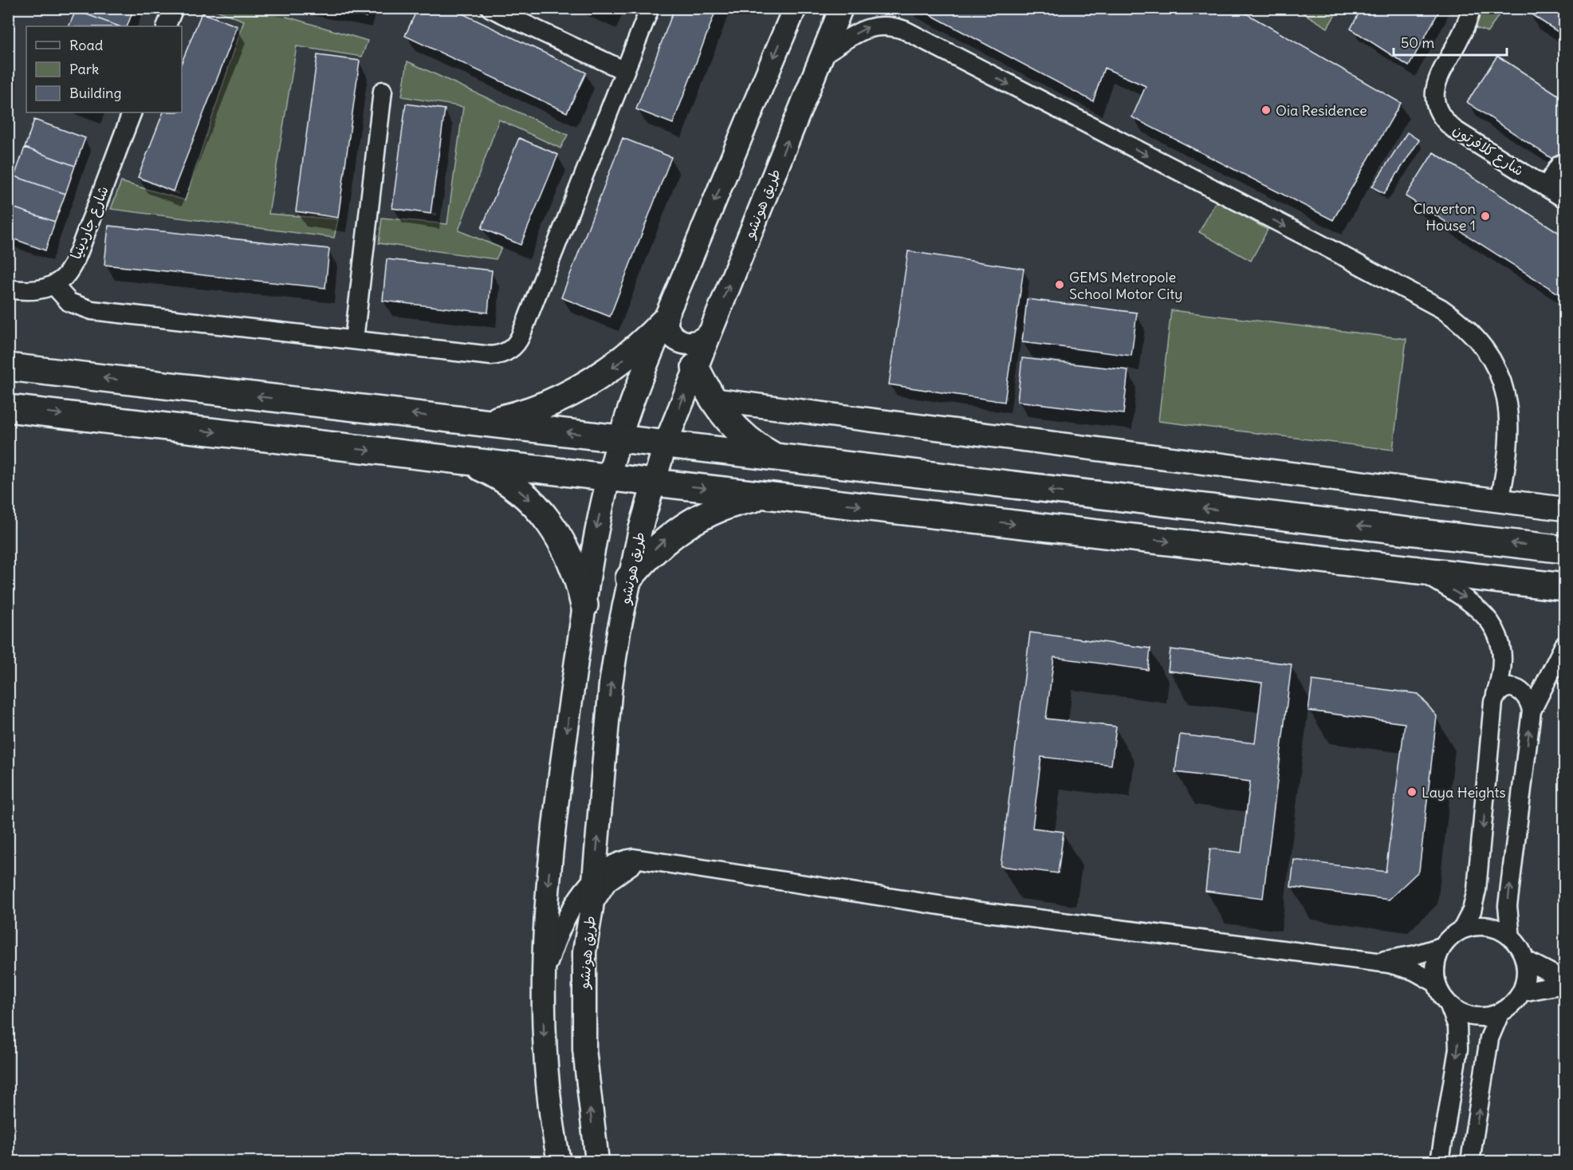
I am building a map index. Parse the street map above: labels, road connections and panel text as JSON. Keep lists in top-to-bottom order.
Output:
{
  "streets": {
    "street": ["شارع كلافرتون", "طريق هونشو", "شارع جاردينيا"]
  },
  "places": [
    "Oia Residence",
    "Claverton House 1",
    "GEMS Metropole School Motor City",
    "Laya Heights"
  ],
  "legend": ["Road", "Park", "Building"],
  "scale_bar": "50 m"
}
